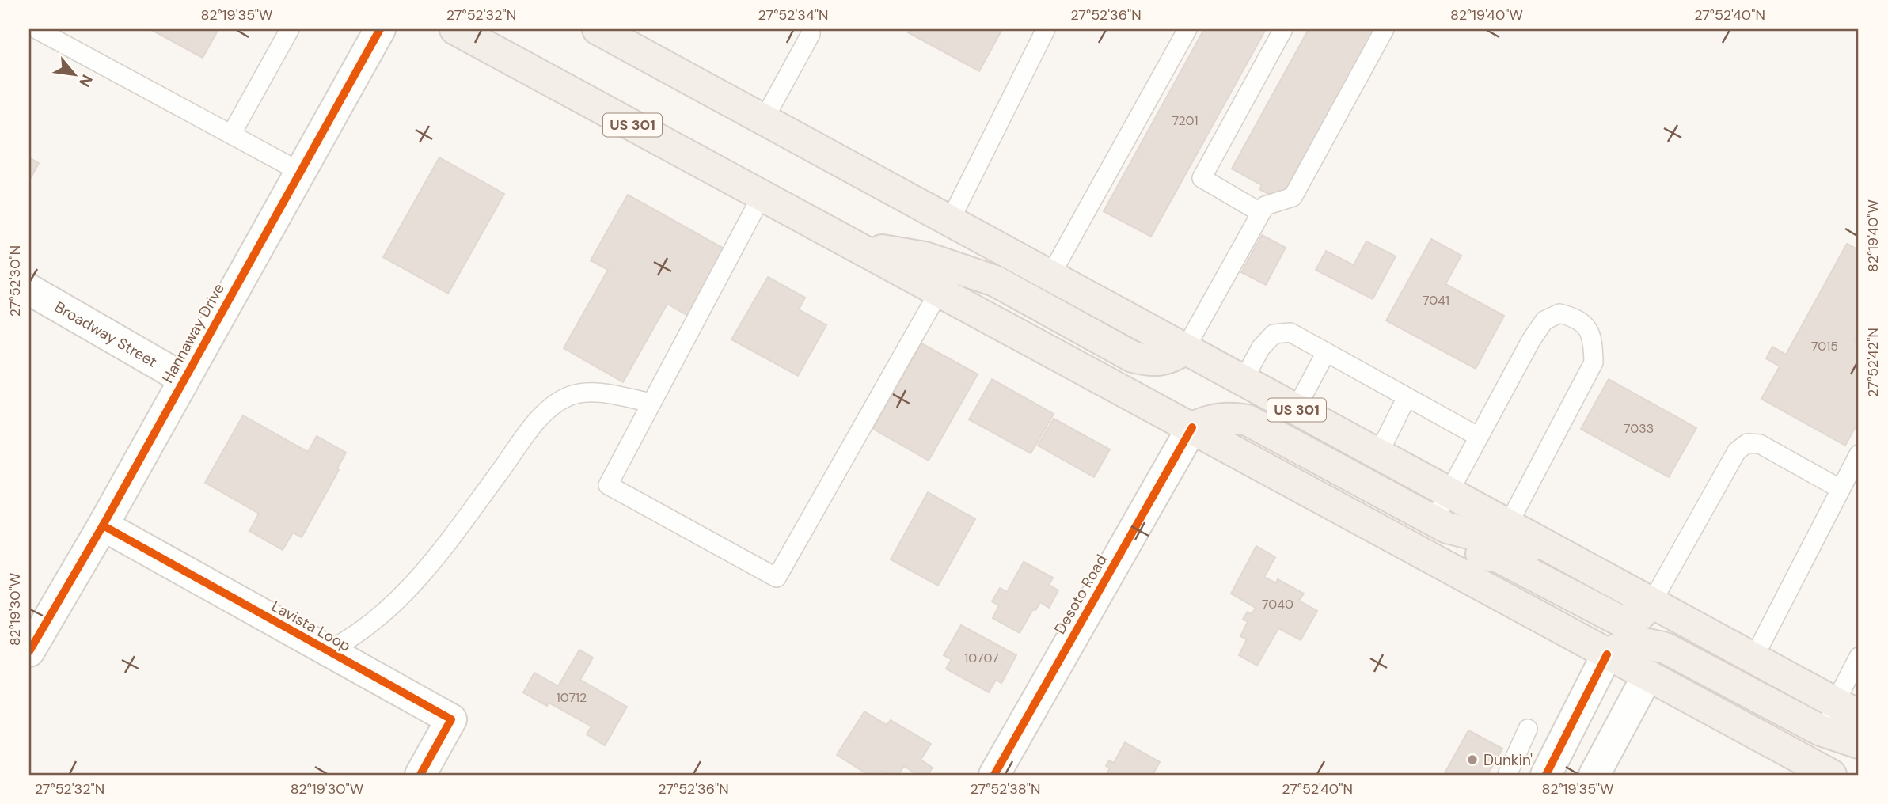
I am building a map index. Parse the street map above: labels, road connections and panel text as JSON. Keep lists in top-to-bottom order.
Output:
{
  "streets": {
    "main road": ["US 301"],
    "street": [
      "Hannaway Drive",
      "Broadway Street",
      "Desoto Road",
      "Lavista Loop"
    ]
  },
  "crossings": [
    ["US 301", "Desoto Road"],
    ["Hannaway Drive", "Broadway Street"],
    ["Hannaway Drive", "Lavista Loop"]
  ],
  "places": ["Dunkin'"],
  "house_numbers": [
    "7201",
    "7041",
    "7015",
    "7033",
    "7040",
    "10707",
    "10712"
  ],
  "north": "bottom right",
  "coordinates": [
    "82°19'35\"W",
    "27°52'32\"N",
    "27°52'34\"N",
    "27°52'36\"N",
    "82°19'40\"W",
    "27°52'40\"N",
    "27°52'30\"N",
    "27°52'42\"N",
    "82°19'30\"W",
    "27°52'38\"N"
  ]
}
